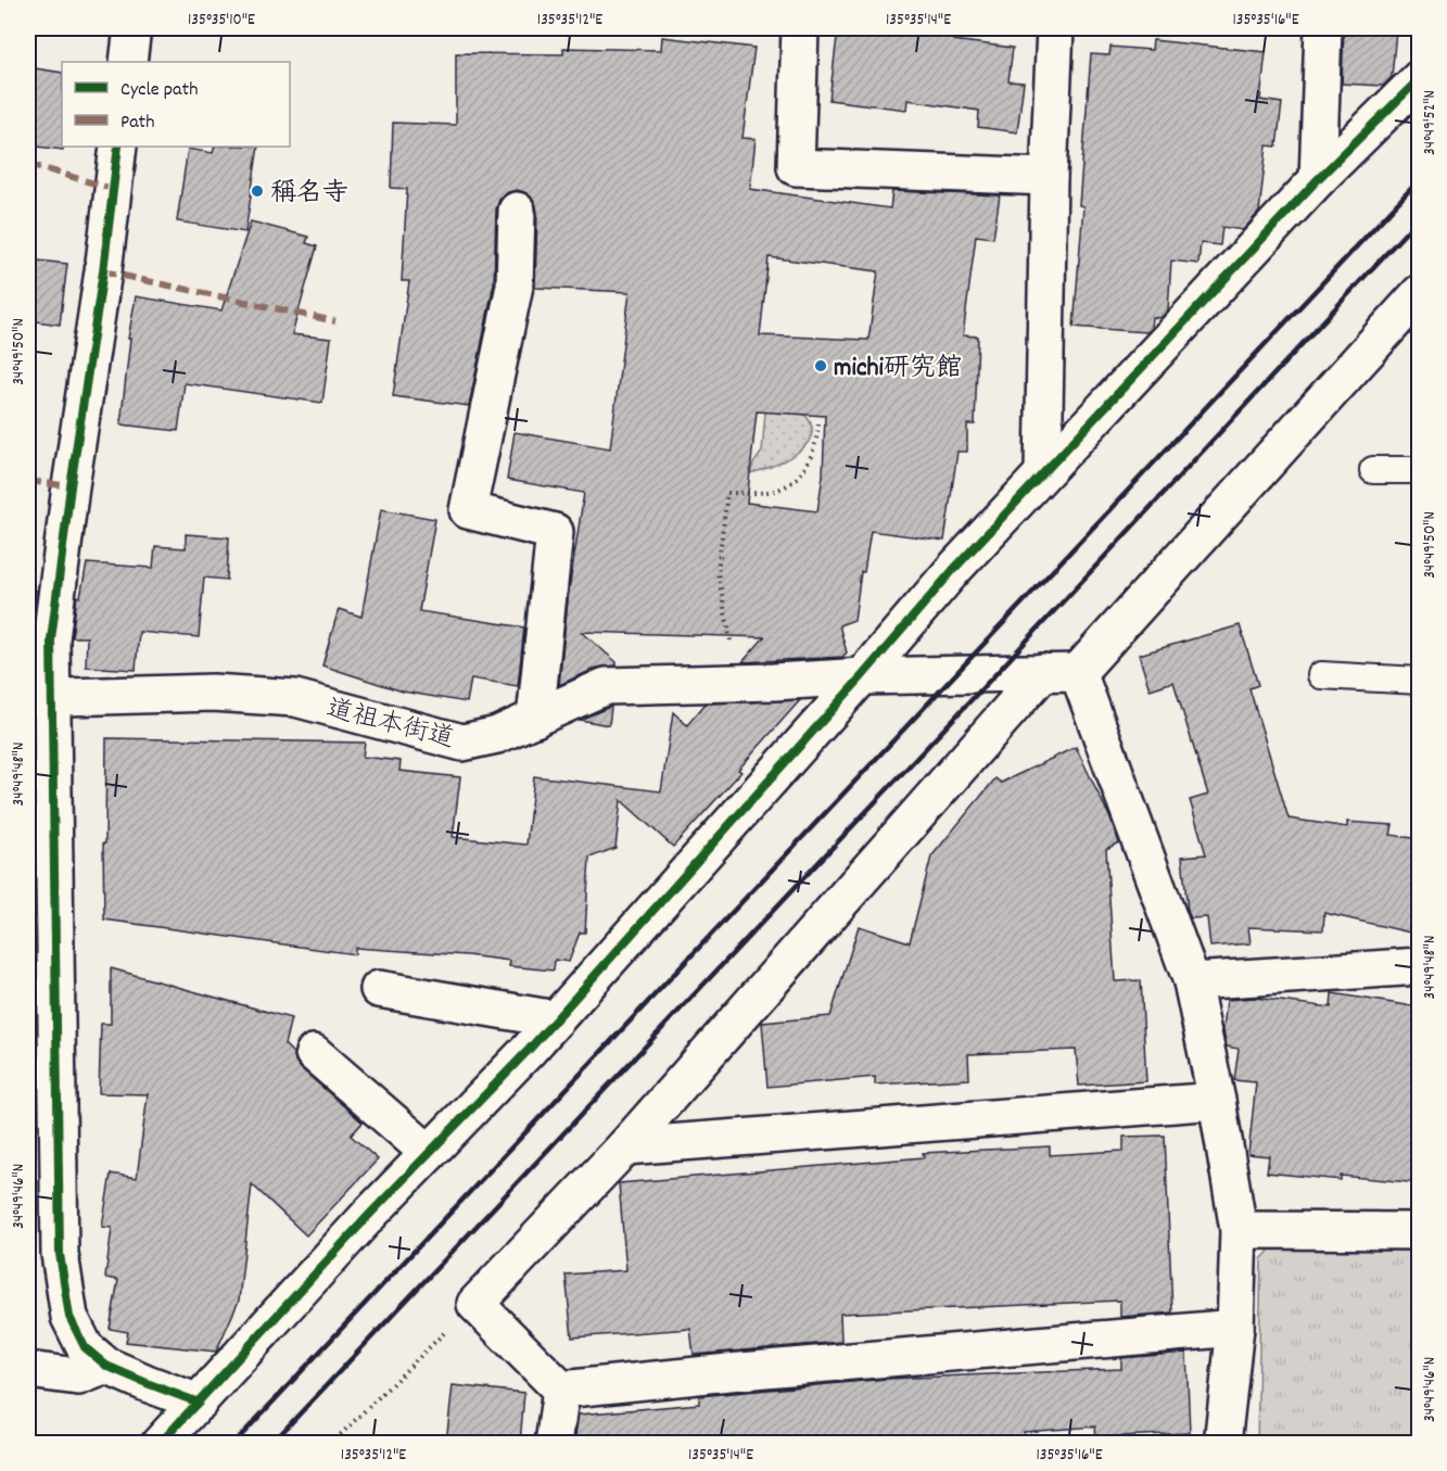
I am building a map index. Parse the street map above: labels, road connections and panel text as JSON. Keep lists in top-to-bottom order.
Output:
{
  "streets": {
    "street": ["道祖本街道"]
  },
  "places": ["稱名寺", "michi研究館"],
  "legend": ["Cycle path", "Path"],
  "coordinates": [
    "135°35'10\"E",
    "135°35'12\"E",
    "135°35'14\"E",
    "135°35'16\"E",
    "34°49'52\"N",
    "34°49'50\"N",
    "34°49'48\"N",
    "34°49'46\"N"
  ]
}
